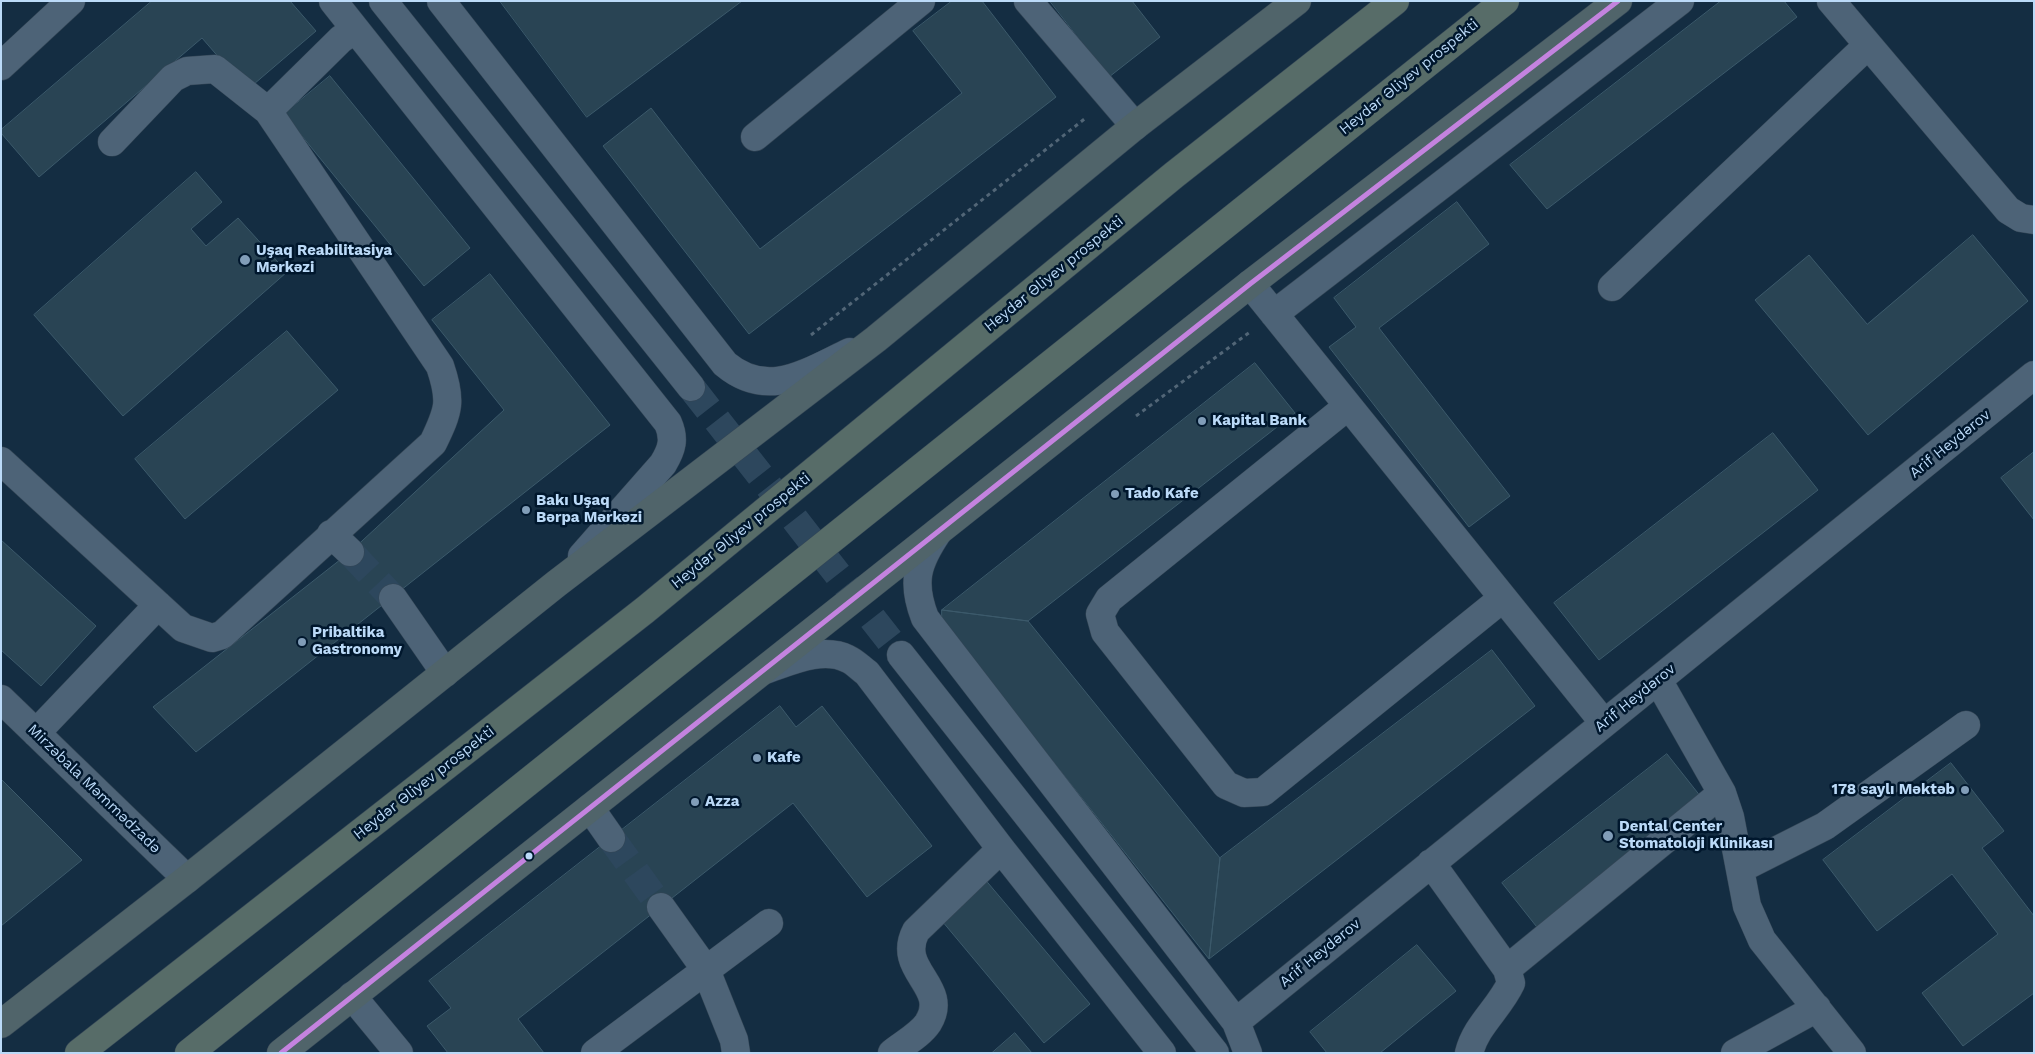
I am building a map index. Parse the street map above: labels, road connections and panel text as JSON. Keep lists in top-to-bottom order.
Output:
{
  "streets": {
    "highway": ["Heydər Əliyev prospekti"],
    "street": ["Arif Heydərov", "Mirzəbala Məmmədzadə"]
  },
  "places": [
    "Uşaq Reabilitasiya Mərkəzi",
    "Kapital Bank",
    "Tado Kafe",
    "Bakı Uşaq Bərpa Mərkəzi",
    "Pribaltika Gastronomy",
    "Kafe",
    "178 saylı Məktəb",
    "Azza",
    "Dental Center Stomatoloji Klinikası"
  ]
}
